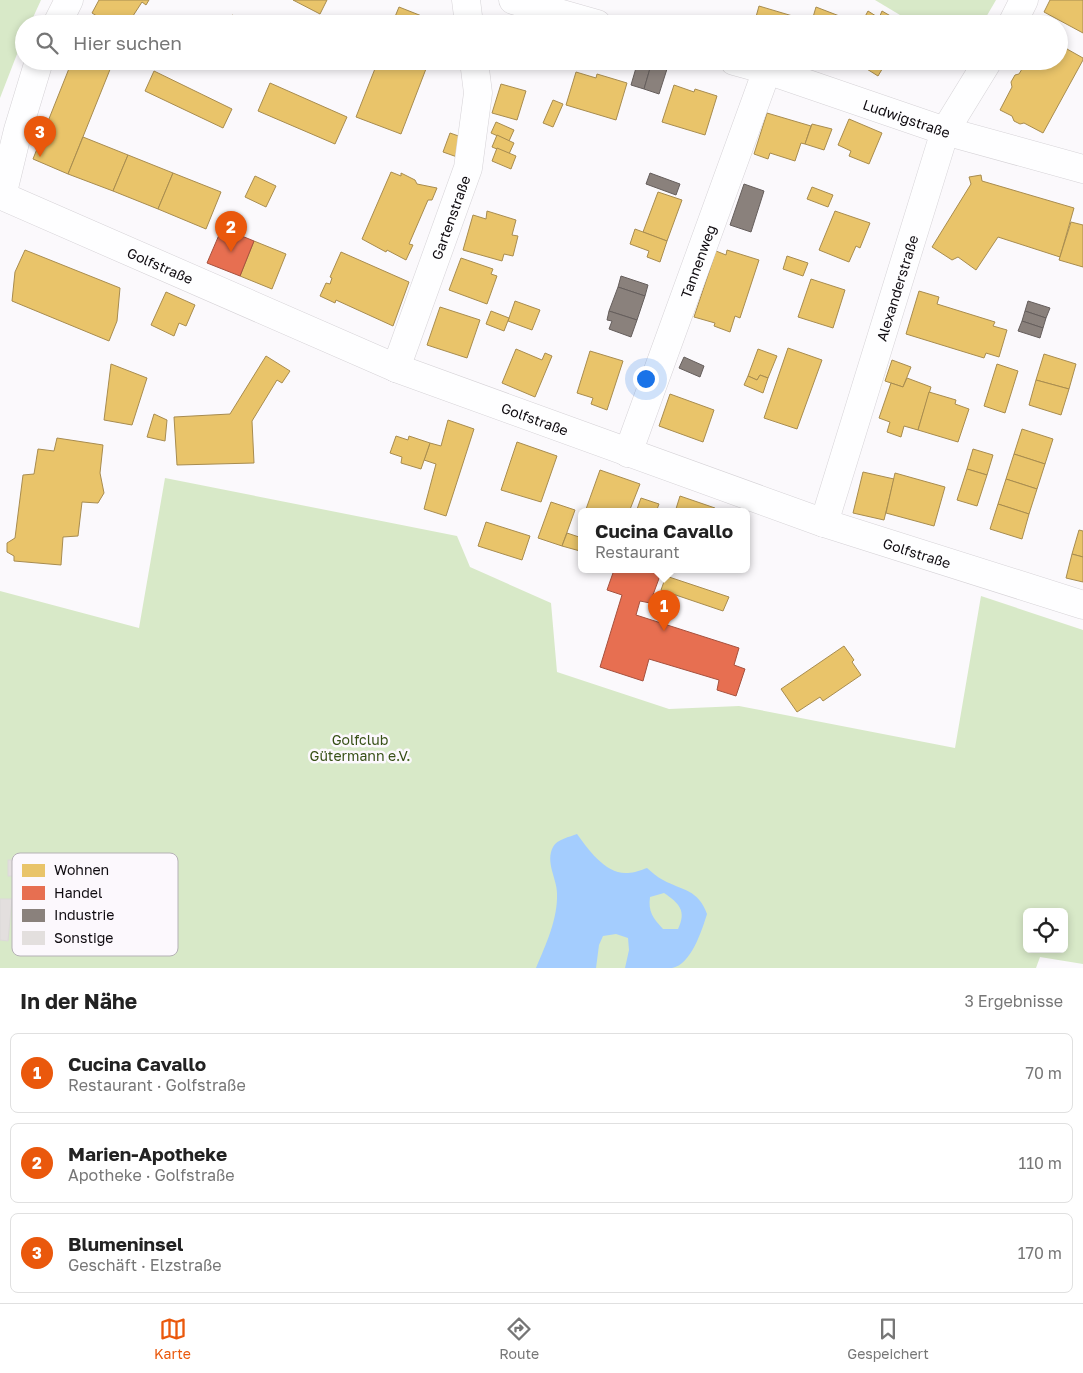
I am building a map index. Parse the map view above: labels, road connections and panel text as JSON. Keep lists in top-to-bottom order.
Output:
{
  "streets": {
    "street": [
      "Ludwigstraße",
      "Gartenstraße",
      "Tannenweg",
      "Golfstraße",
      "Alexanderstraße"
    ]
  },
  "crossings": [
    ["Ludwigstraße", "Tannenweg"],
    ["Ludwigstraße", "Alexanderstraße"],
    ["Gartenstraße", "Golfstraße"],
    ["Tannenweg", "Golfstraße"],
    ["Golfstraße", "Alexanderstraße"]
  ],
  "parks": ["Golfclub Gütermann e.V."],
  "legend": [
    "Wohnen",
    "Handel",
    "Industrie",
    "Sonstige"
  ],
  "page": {
    "search": "Hier suchen",
    "pins": ["3", "2", "1"],
    "popup": ["Cucina Cavallo", "Restaurant"],
    "heading": ["In der Nähe", "3 Ergebnisse"],
    "list": [
      {
        "mark": "1",
        "name": "Cucina Cavallo",
        "note": "Restaurant · Golfstraße",
        "value": "70 m"
      },
      {
        "mark": "2",
        "name": "Marien-Apotheke",
        "note": "Apotheke · Golfstraße",
        "value": "110 m"
      },
      {
        "mark": "3",
        "name": "Blumeninsel",
        "note": "Geschäft · Elzstraße",
        "value": "170 m"
      }
    ],
    "nav": ["Karte", "Route", "Gespeichert"]
  }
}
